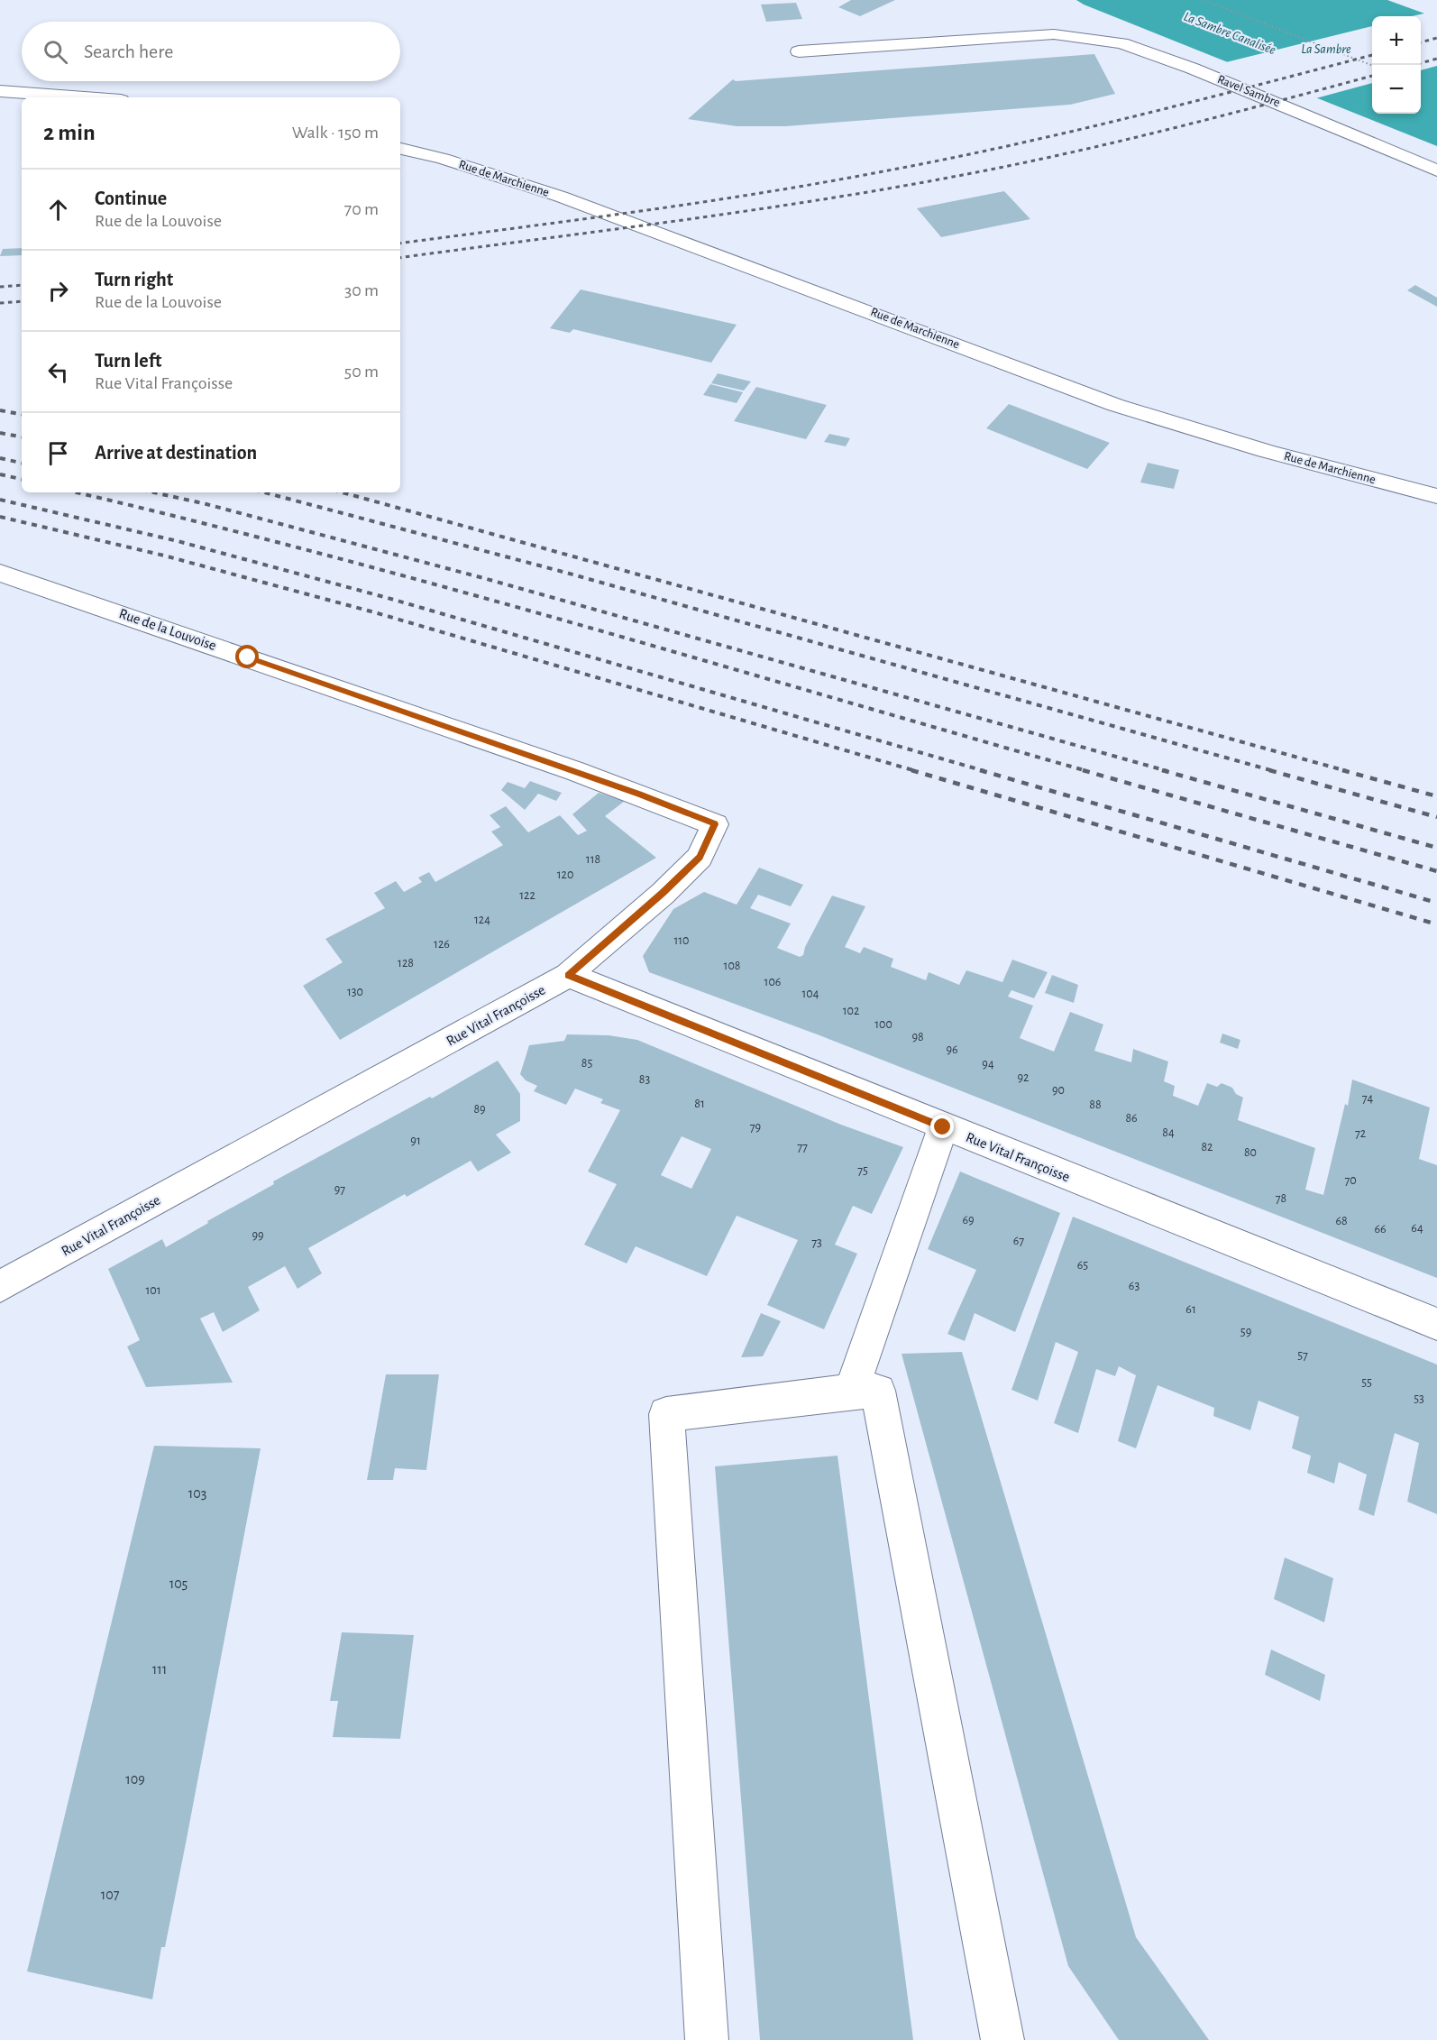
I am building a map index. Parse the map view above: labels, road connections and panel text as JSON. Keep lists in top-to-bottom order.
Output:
{
  "streets": {
    "street": [
      "Ravel Sambre",
      "Rue de Marchienne",
      "Rue de la Louvoise",
      "Rue Vital Françoisse"
    ]
  },
  "crossings": [
    ["Rue de la Louvoise", "Rue Vital Françoisse"]
  ],
  "water": ["La Sambre Canalisée", "La Sambre"],
  "house_numbers": [
    "118",
    "120",
    "122",
    "124",
    "110",
    "126",
    "128",
    "108",
    "106",
    "130",
    "104",
    "102",
    "100",
    "98",
    "96",
    "85",
    "94",
    "92",
    "83",
    "90",
    "74",
    "81",
    "88",
    "89",
    "86",
    "79",
    "84",
    "72",
    "91",
    "77",
    "82",
    "80",
    "75",
    "70",
    "97",
    "78",
    "69",
    "68",
    "64",
    "66",
    "99",
    "67",
    "73",
    "65",
    "63",
    "101",
    "61",
    "59",
    "57",
    "55",
    "53",
    "103",
    "105",
    "111",
    "109",
    "107"
  ],
  "page": {
    "map_buttons": ["+", "−"],
    "search": "Search here",
    "heading": ["2 min", "Walk · 150 m"],
    "list": [
      ["Continue", "Rue de la Louvoise", "70 m"],
      ["Turn right", "Rue de la Louvoise", "30 m"],
      ["Turn left", "Rue Vital Françoisse", "50 m"],
      "Arrive at destination"
    ]
  }
}
